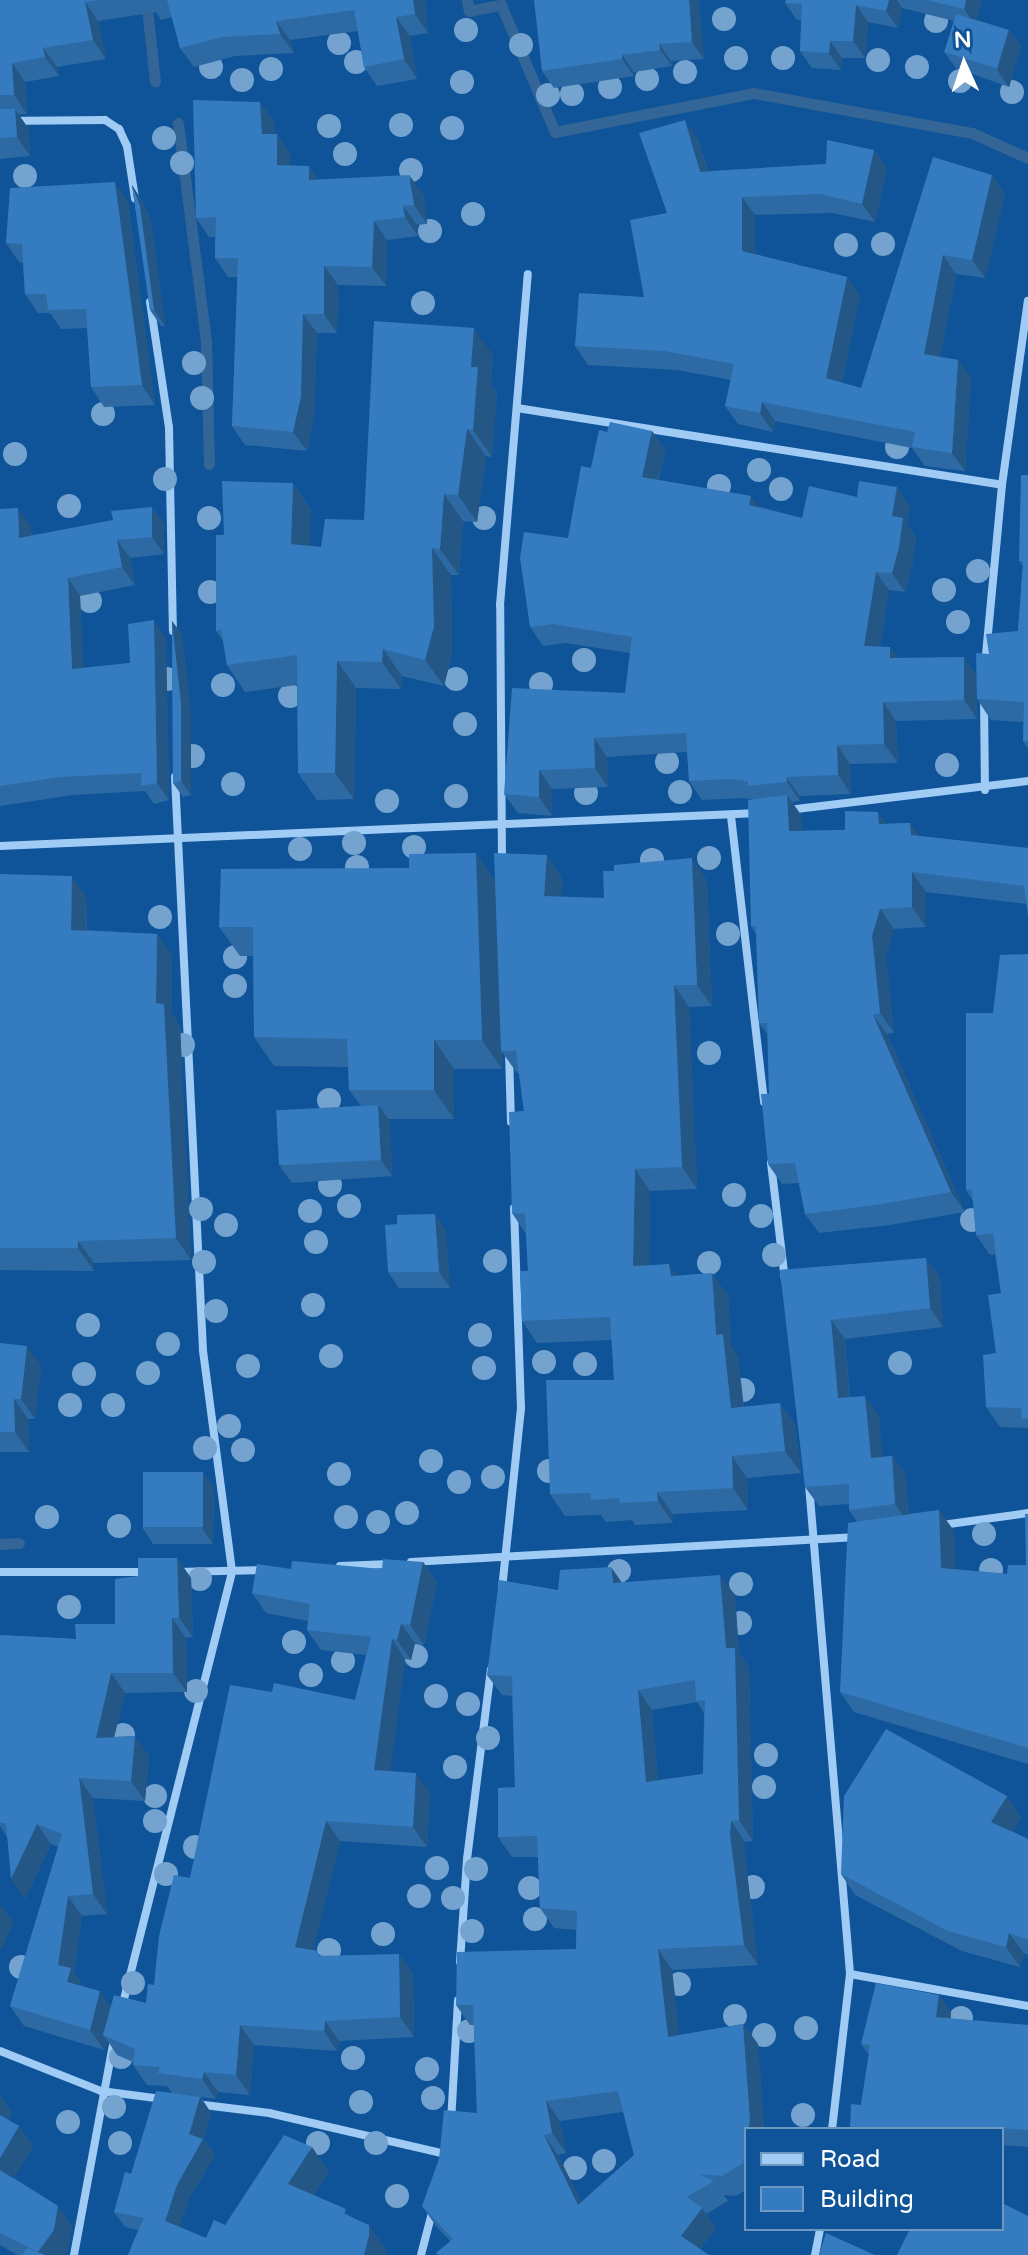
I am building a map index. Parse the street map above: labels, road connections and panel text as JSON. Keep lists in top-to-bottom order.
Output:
{
  "legend": ["Road", "Building"],
  "north": "top"
}
